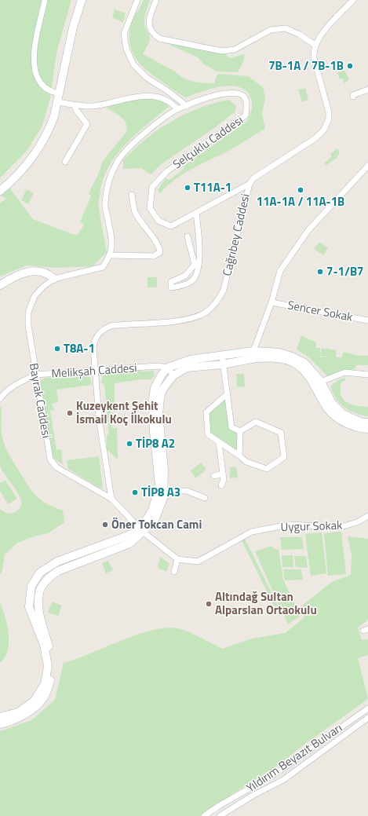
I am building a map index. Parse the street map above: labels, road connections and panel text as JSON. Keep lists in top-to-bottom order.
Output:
{
  "streets": {
    "street": [
      "Selçuklu Caddesi",
      "Cağrıbey Caddesi",
      "Sencer Sokak",
      "Melikşah Caddesi",
      "Bayrak Caddesi",
      "Uygur Sokak",
      "Yıldırım Beyazıt Bulvarı"
    ]
  },
  "crossings": [
    ["Selçuklu Caddesi", "Cağrıbey Caddesi"],
    ["Cağrıbey Caddesi", "Melikşah Caddesi"],
    ["Cağrıbey Caddesi", "Bayrak Caddesi"],
    ["Melikşah Caddesi", "Bayrak Caddesi"]
  ],
  "places": [
    "7B-1A / 7B-1B",
    "T11A-1",
    "11A-1A / 11A-1B",
    "7-1/B7",
    "T8A-1",
    "Kuzeykent Şehit İsmail Koç İlkokulu",
    "TİP8 A2",
    "TİP8 A3",
    "Öner Tokcan Cami",
    "Altındağ Sultan Alparslan Ortaokulu"
  ]
}
